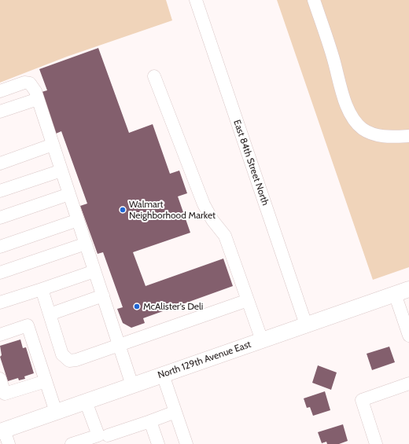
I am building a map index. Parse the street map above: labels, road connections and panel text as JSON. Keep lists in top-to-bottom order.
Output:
{
  "streets": {
    "main road": ["North 129th Avenue East"],
    "street": ["East 84th Street North"]
  },
  "crossings": [
    ["East 84th Street North", "North 129th Avenue East"]
  ],
  "places": ["Walmart Neighborhood Market", "McAlister's Deli"]
}
